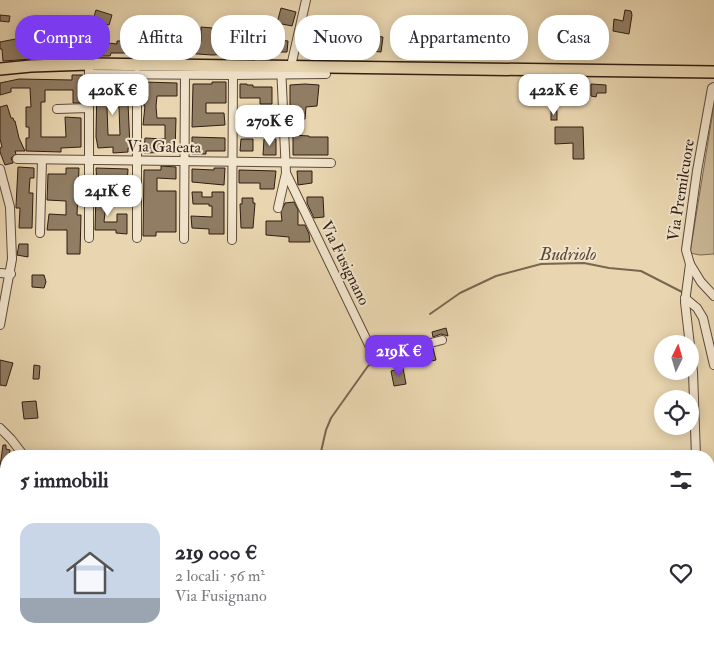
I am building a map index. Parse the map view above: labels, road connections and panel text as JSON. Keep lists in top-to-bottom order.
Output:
{
  "streets": {
    "street": ["Via Galeata", "Via Premilcuore", "Via Fusignano"]
  },
  "crossings": [
    ["Via Galeata", "Via Fusignano"]
  ],
  "water": ["Budriolo"],
  "north": "top",
  "page": {
    "chip": [
      "Compra",
      "Affitta",
      "Filtri",
      "Nuovo",
      "Appartamento",
      "Casa"
    ],
    "price": [
      "420K €",
      "422K €",
      "270K €",
      "241K €",
      "219K €"
    ],
    "heading": "5 immobili",
    "list": [
      {
        "name": "219 000 €",
        "note": "2 locali · 56 m² · Via Fusignano"
      }
    ]
  }
}
